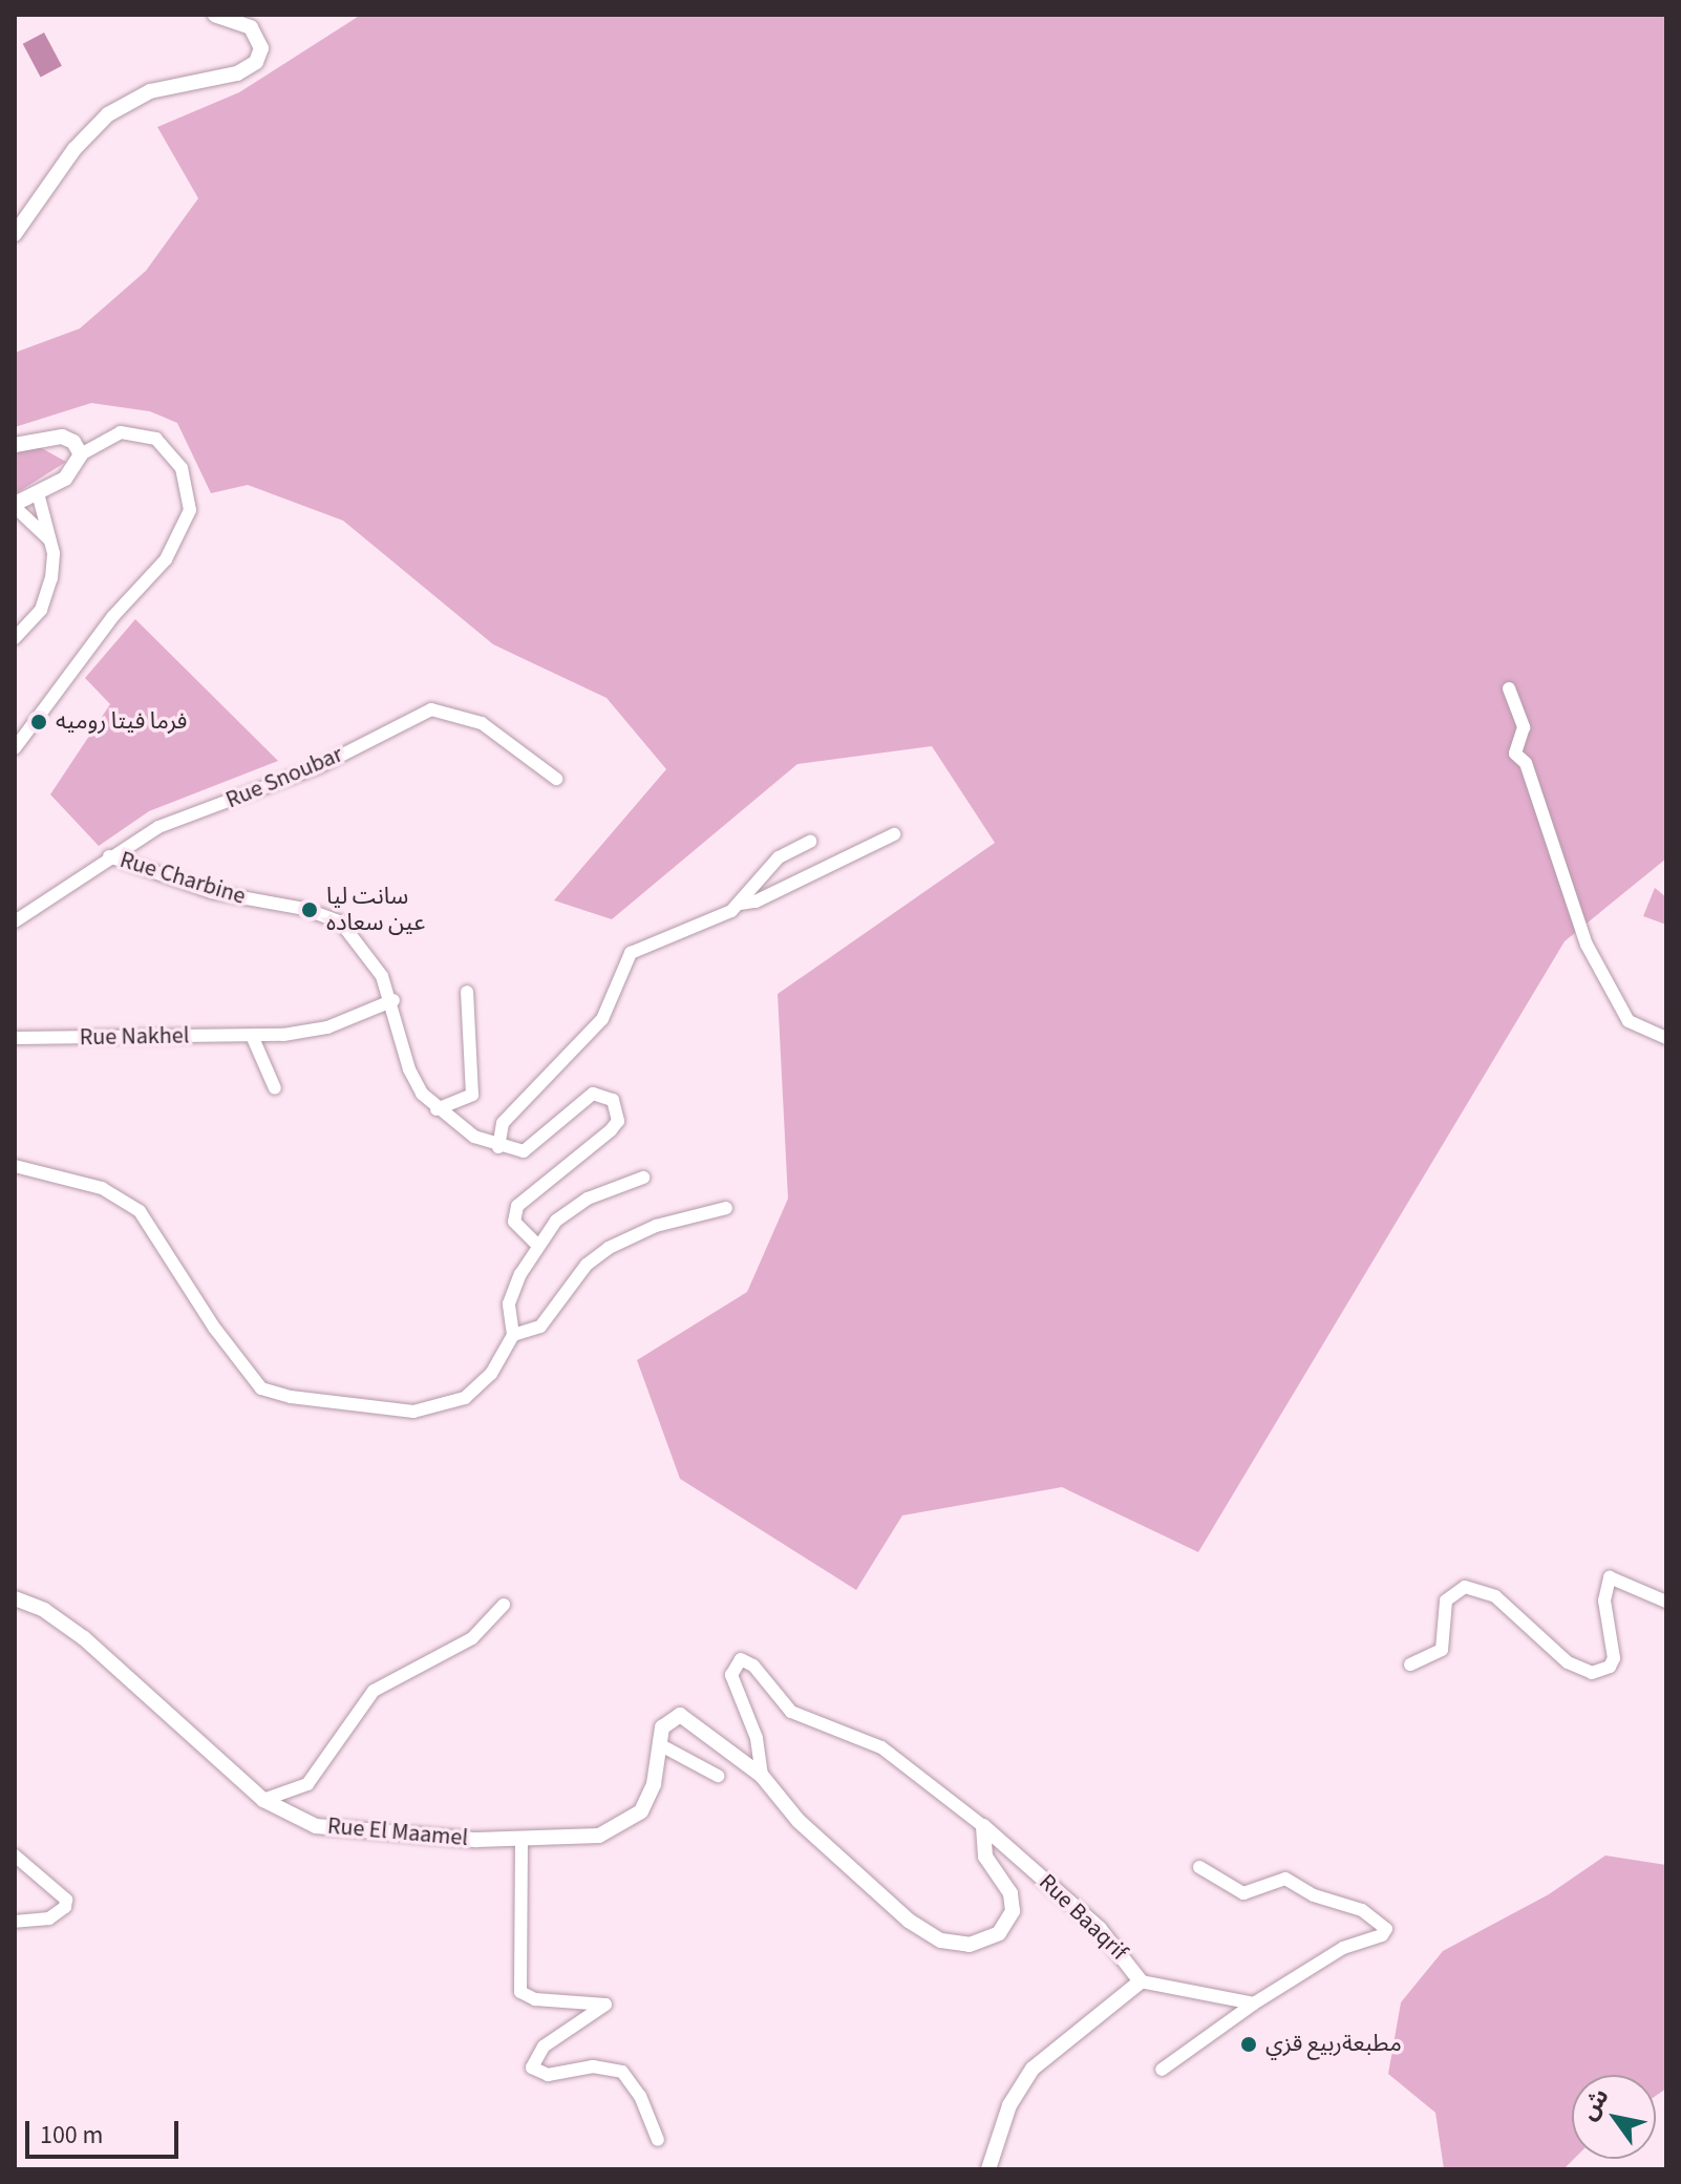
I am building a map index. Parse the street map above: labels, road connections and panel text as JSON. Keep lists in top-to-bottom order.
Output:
{
  "streets": {
    "street": [
      "Rue Snoubar",
      "Rue Charbine",
      "Rue Nakhel",
      "Rue El Maamel",
      "Rue Baaqrif"
    ]
  },
  "crossings": [
    ["Rue Snoubar", "Rue Charbine"],
    ["Rue Charbine", "Rue Nakhel"]
  ],
  "places": ["فرما فيتا روميه", "سانت ليا عين سعاده", "مطبعةربيع قزي"],
  "scale_bar": "100 m",
  "north": "top left"
}
